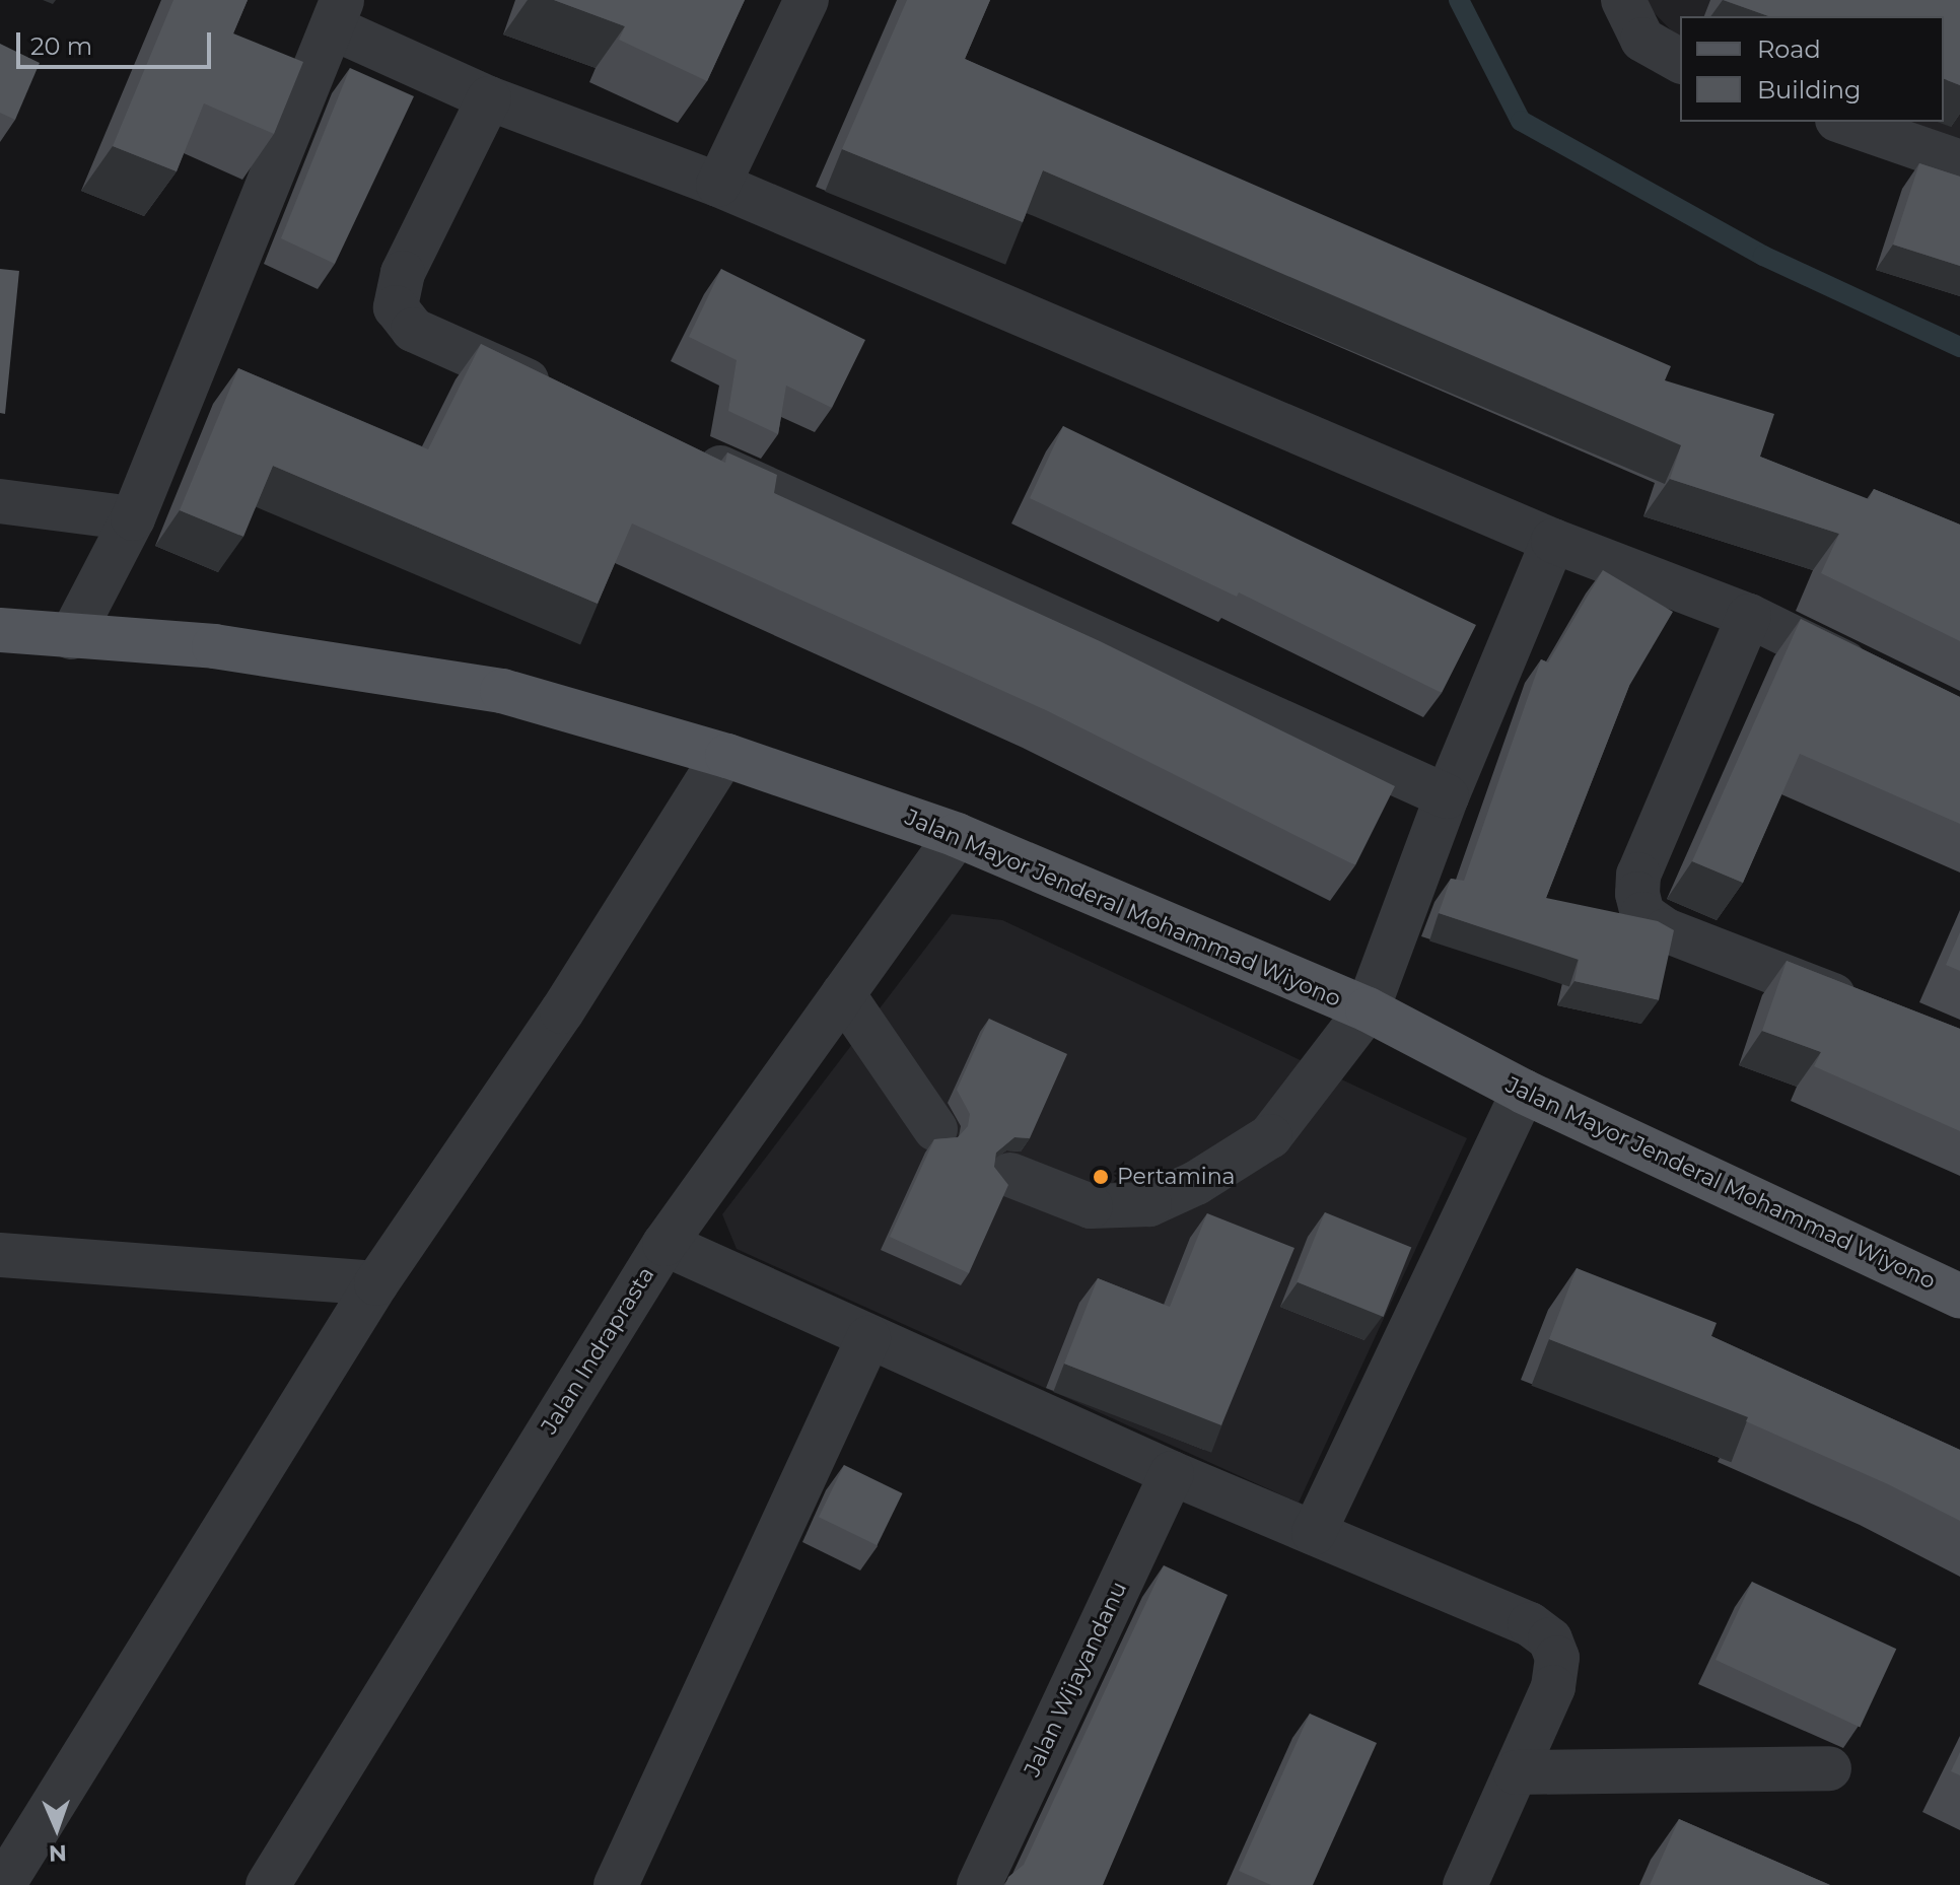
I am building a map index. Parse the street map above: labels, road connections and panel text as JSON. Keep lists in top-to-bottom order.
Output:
{
  "streets": {
    "main road": ["Jalan Mayor Jenderal Mohammad Wiyono"],
    "street": ["Jalan Indraprasta", "Jalan Wijayandanu"]
  },
  "crossings": [
    ["Jalan Mayor Jenderal Mohammad Wiyono", "Jalan Indraprasta"]
  ],
  "places": ["Pertamina"],
  "legend": ["Road", "Building"],
  "scale_bar": "20 m",
  "north": "bottom"
}
